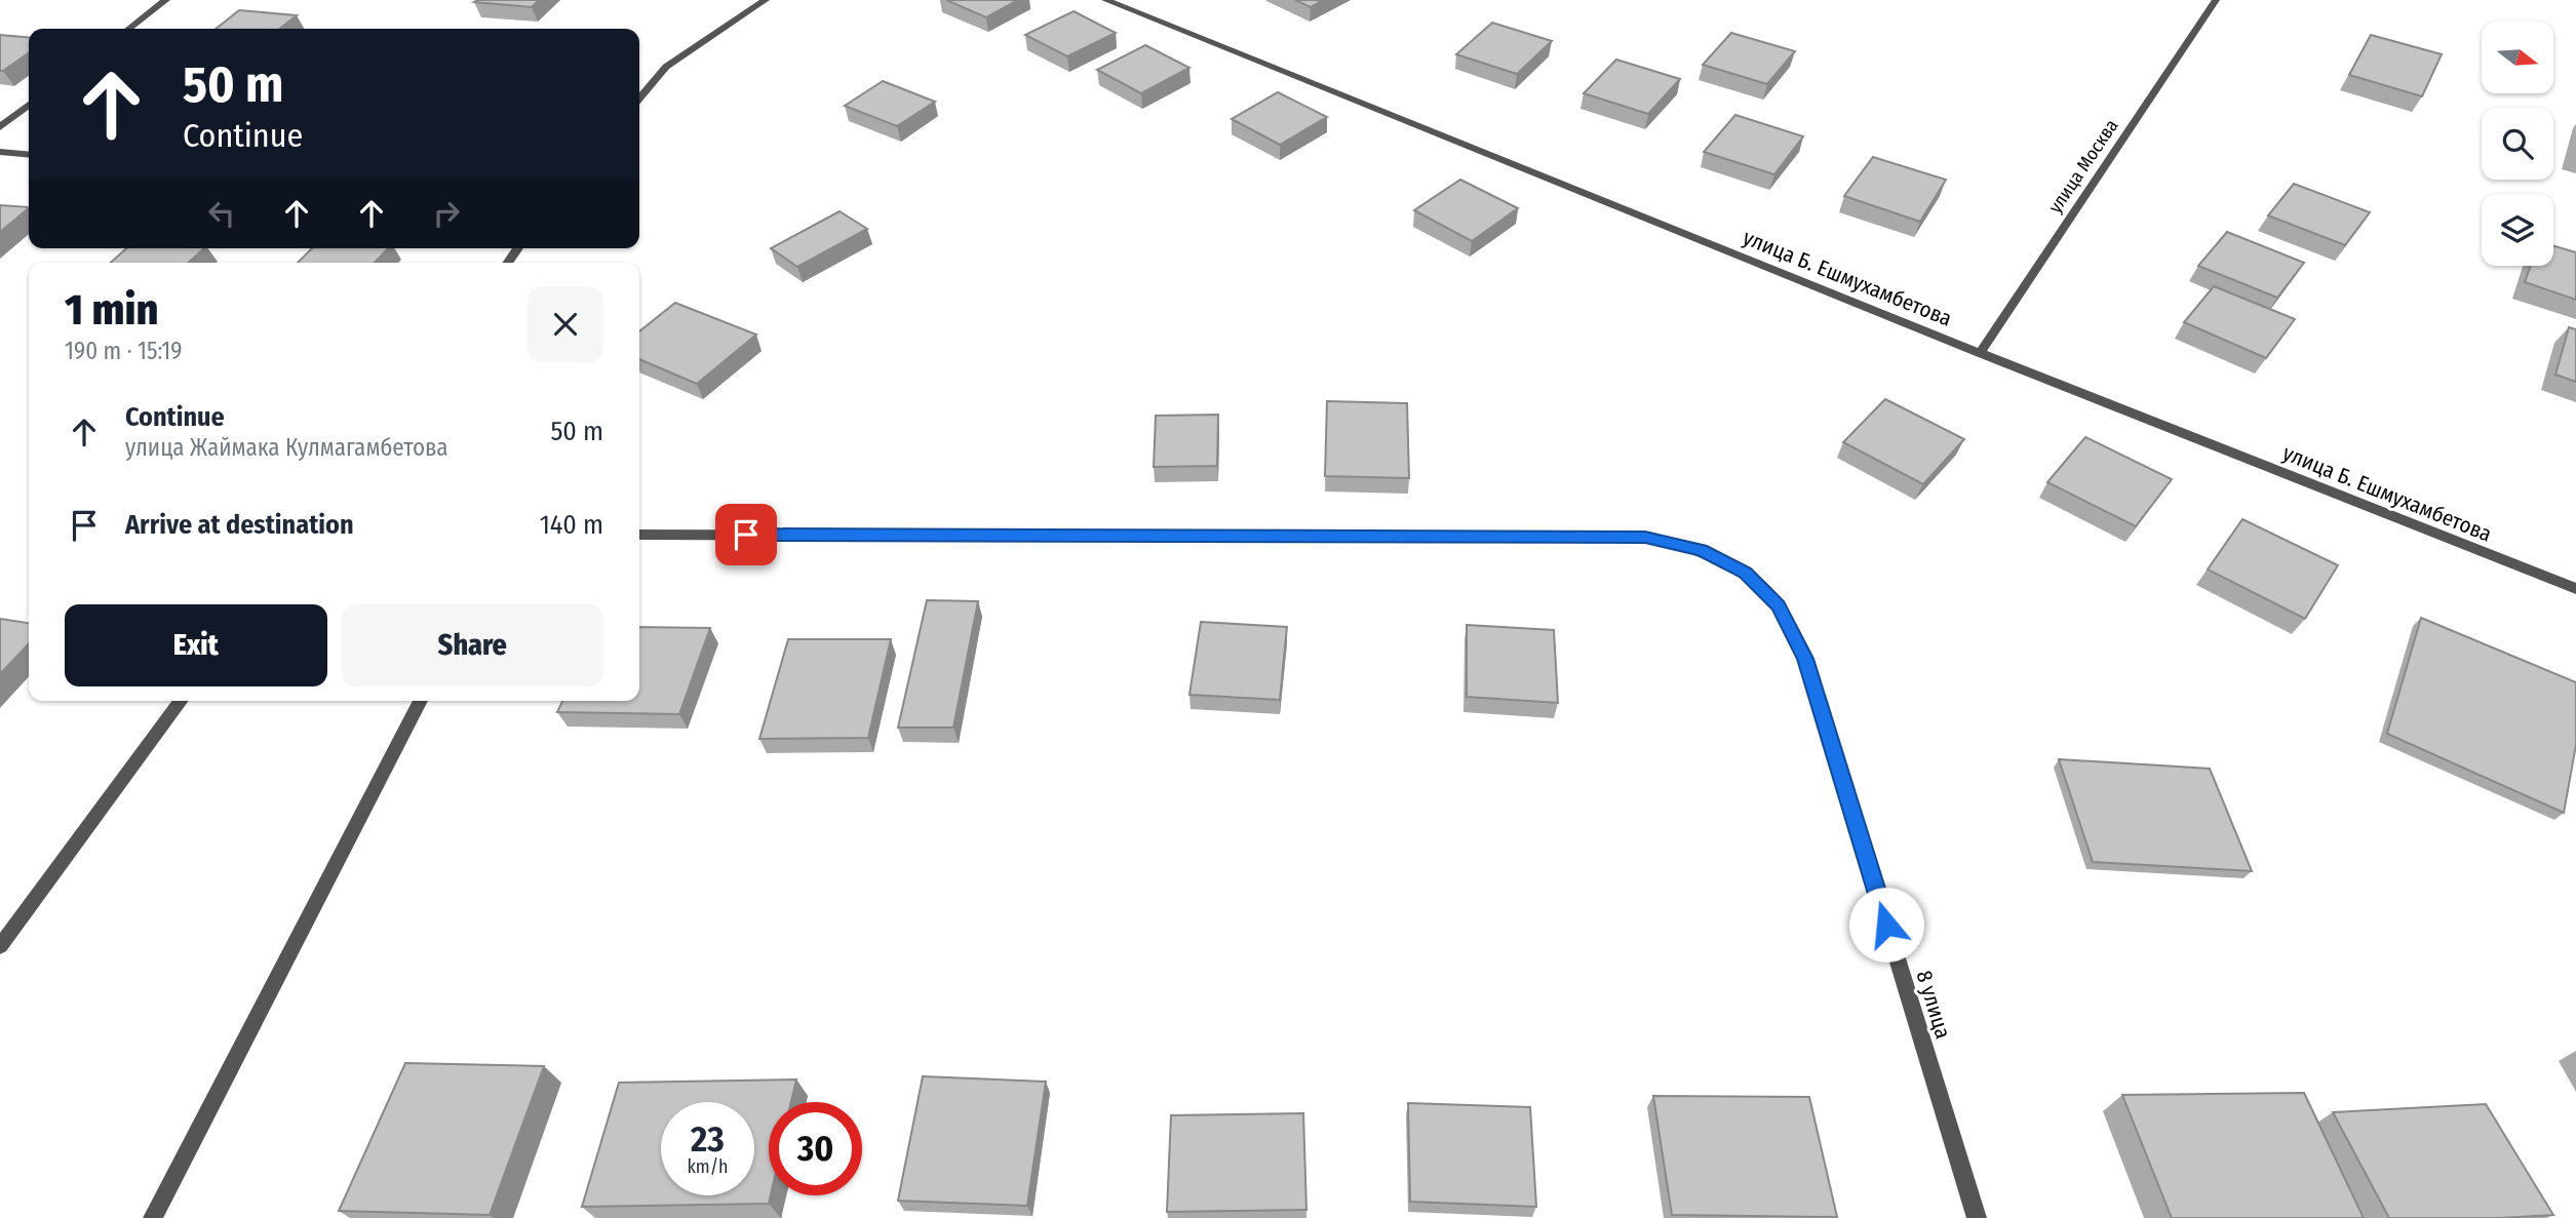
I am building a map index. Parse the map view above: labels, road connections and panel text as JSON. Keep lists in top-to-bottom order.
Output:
{
  "streets": {
    "street": ["улица Москва", "улица Б. Ешмухамбетова", "8 улица"]
  },
  "crossings": [
    ["улица Москва", "улица Б. Ешмухамбетова"]
  ],
  "north": "right",
  "page": {
    "turn": ["50 m", "Continue"],
    "heading": ["1 min", "190 m · 15:19"],
    "list": [
      {
        "name": "Continue",
        "note": "улица Жаймака Кулмагамбетова",
        "value": "50 m"
      },
      {
        "name": "Arrive at destination",
        "value": "140 m"
      }
    ],
    "buttons": ["Exit", "Share"],
    "speed": "23 km/h",
    "limit": "30"
  }
}
